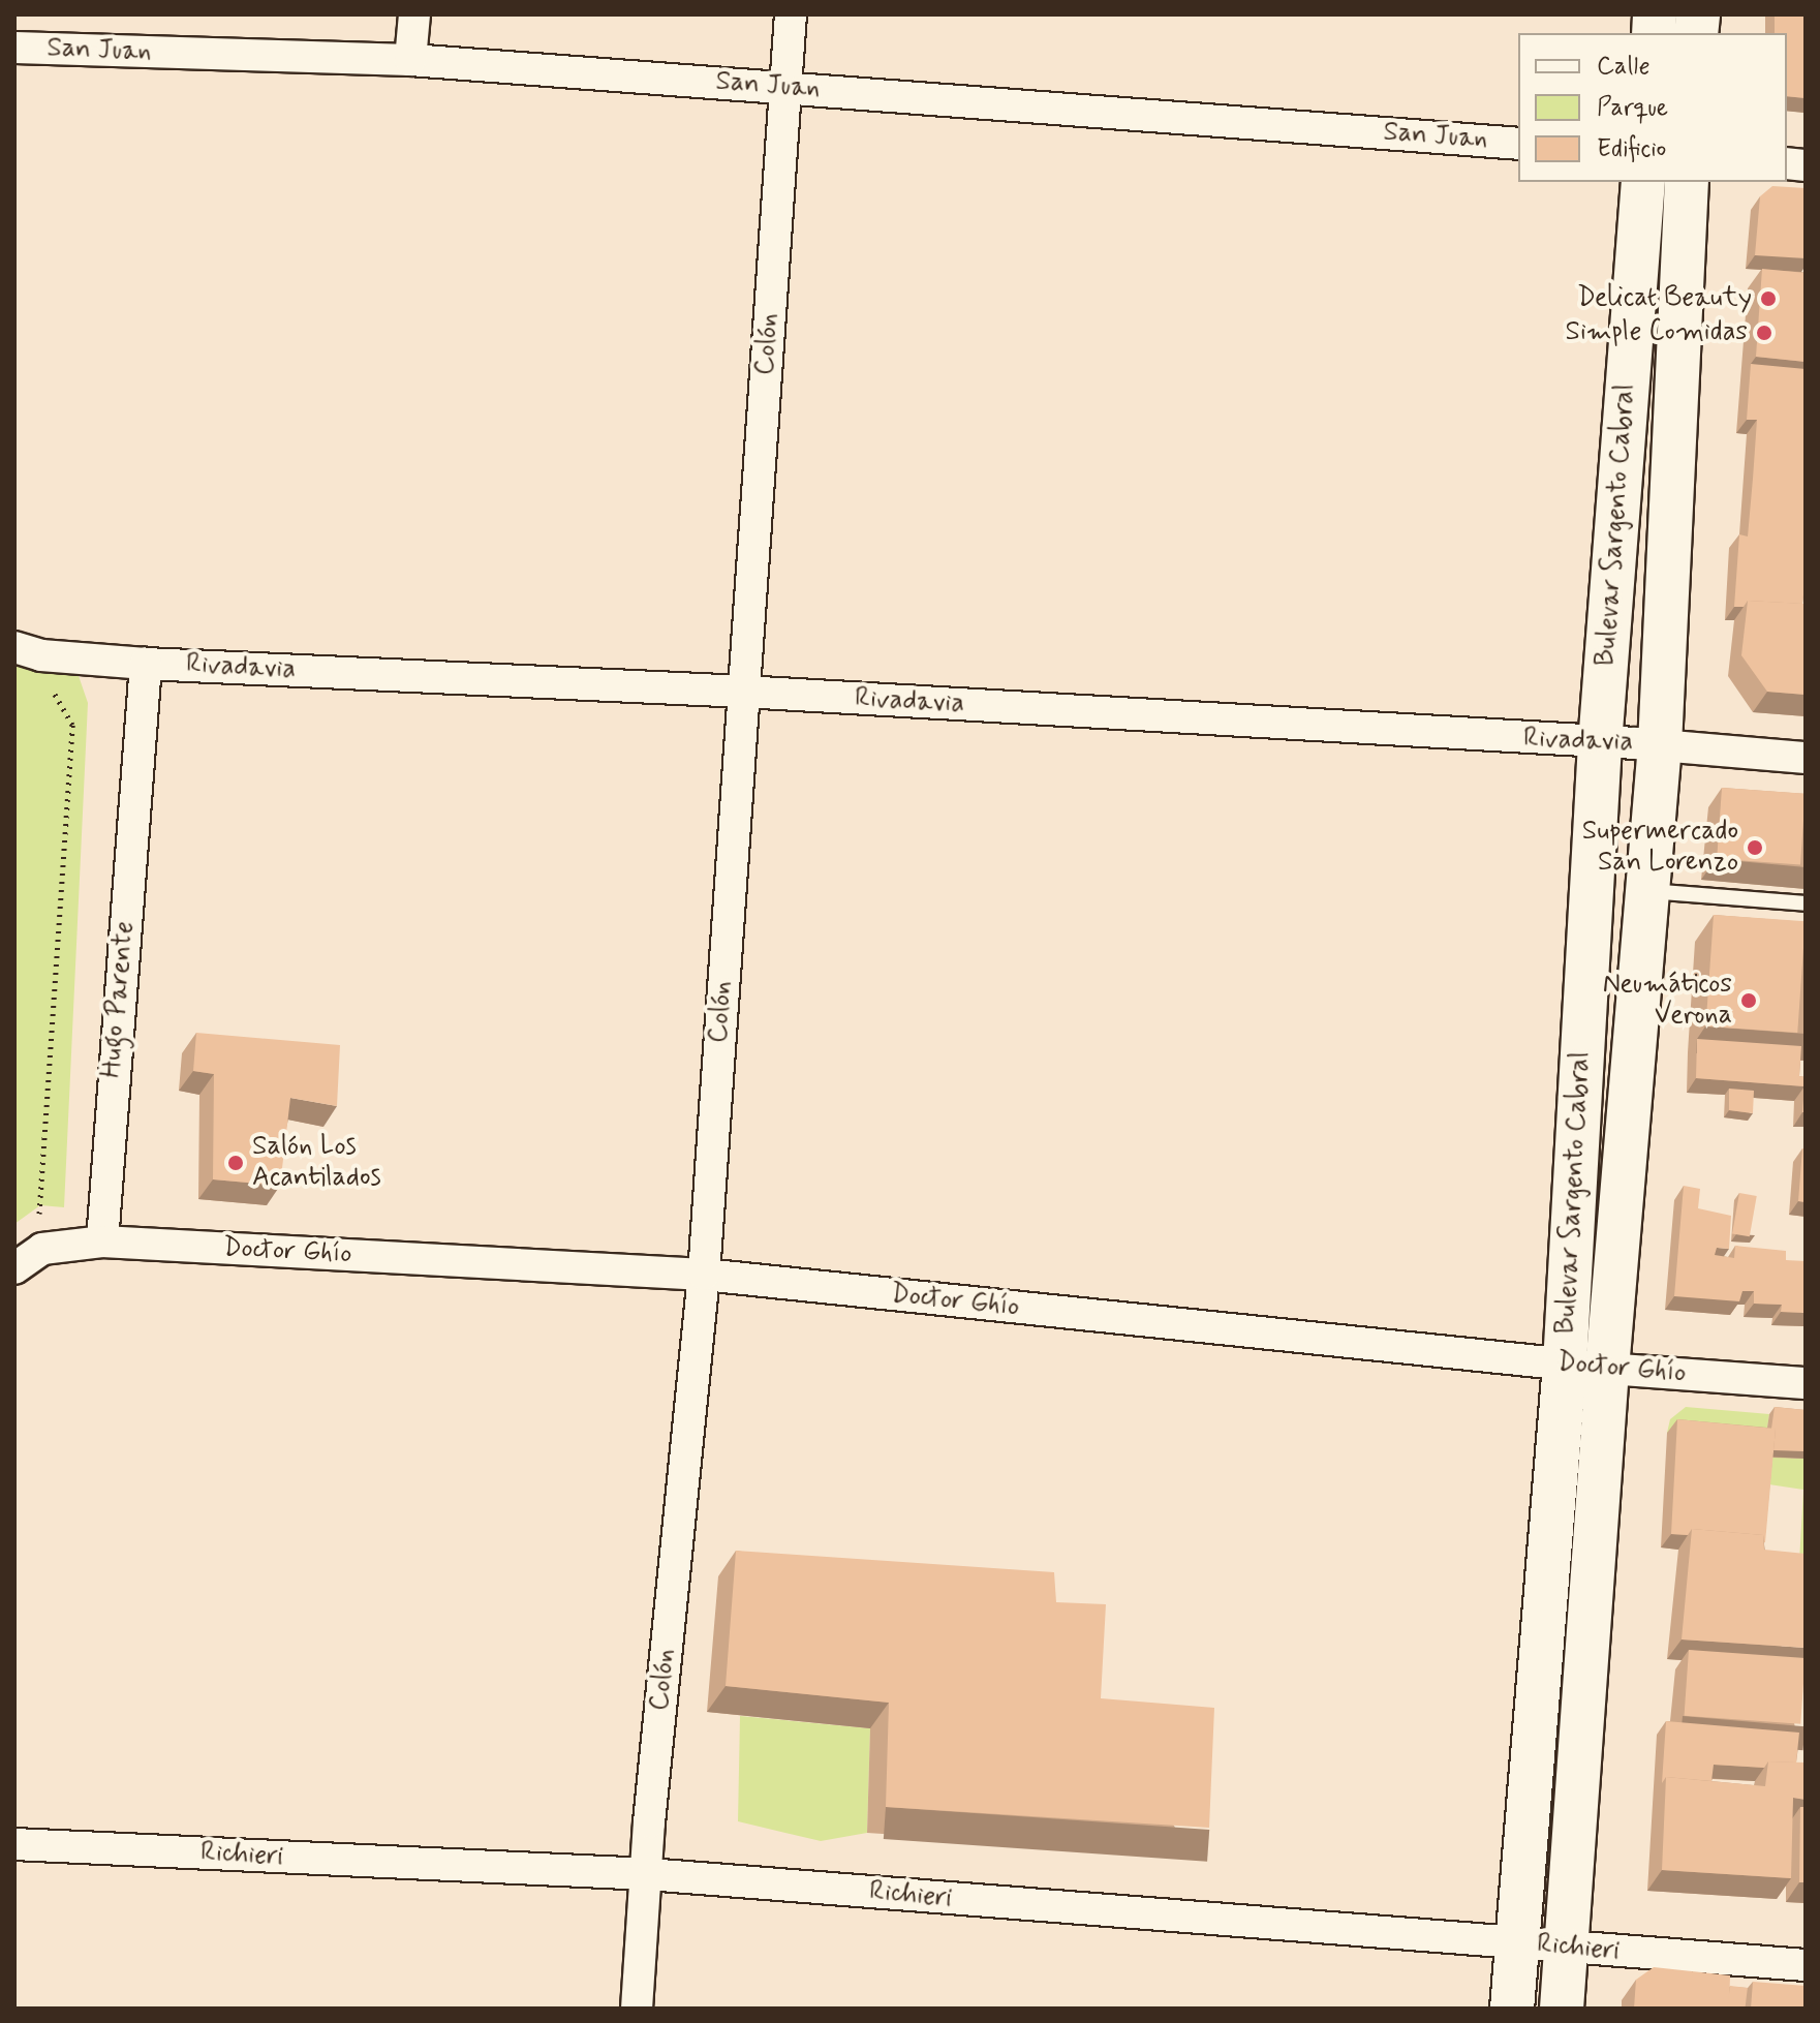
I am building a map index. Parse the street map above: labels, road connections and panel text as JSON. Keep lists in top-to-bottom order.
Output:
{
  "streets": {
    "main road": ["Bulevar Sargento Cabral"],
    "street": [
      "San Juan",
      "Colón",
      "Rivadavia",
      "Hugo Parente",
      "Doctor Ghío",
      "Richieri"
    ]
  },
  "crossings": [
    ["San Juan", "Colón"],
    ["Colón", "Rivadavia"],
    ["Colón", "Doctor Ghío"],
    ["Colón", "Richieri"],
    ["Bulevar Sargento Cabral", "Rivadavia"],
    ["Bulevar Sargento Cabral", "Doctor Ghío"],
    ["Bulevar Sargento Cabral", "Richieri"],
    ["Rivadavia", "Hugo Parente"],
    ["Hugo Parente", "Doctor Ghío"]
  ],
  "places": [
    "Delicat Beauty",
    "Simple Comidas",
    "Supermercado San Lorenzo",
    "Neumáticos Verona",
    "Salón Los Acantilados"
  ],
  "legend": ["Calle", "Parque", "Edificio"]
}
